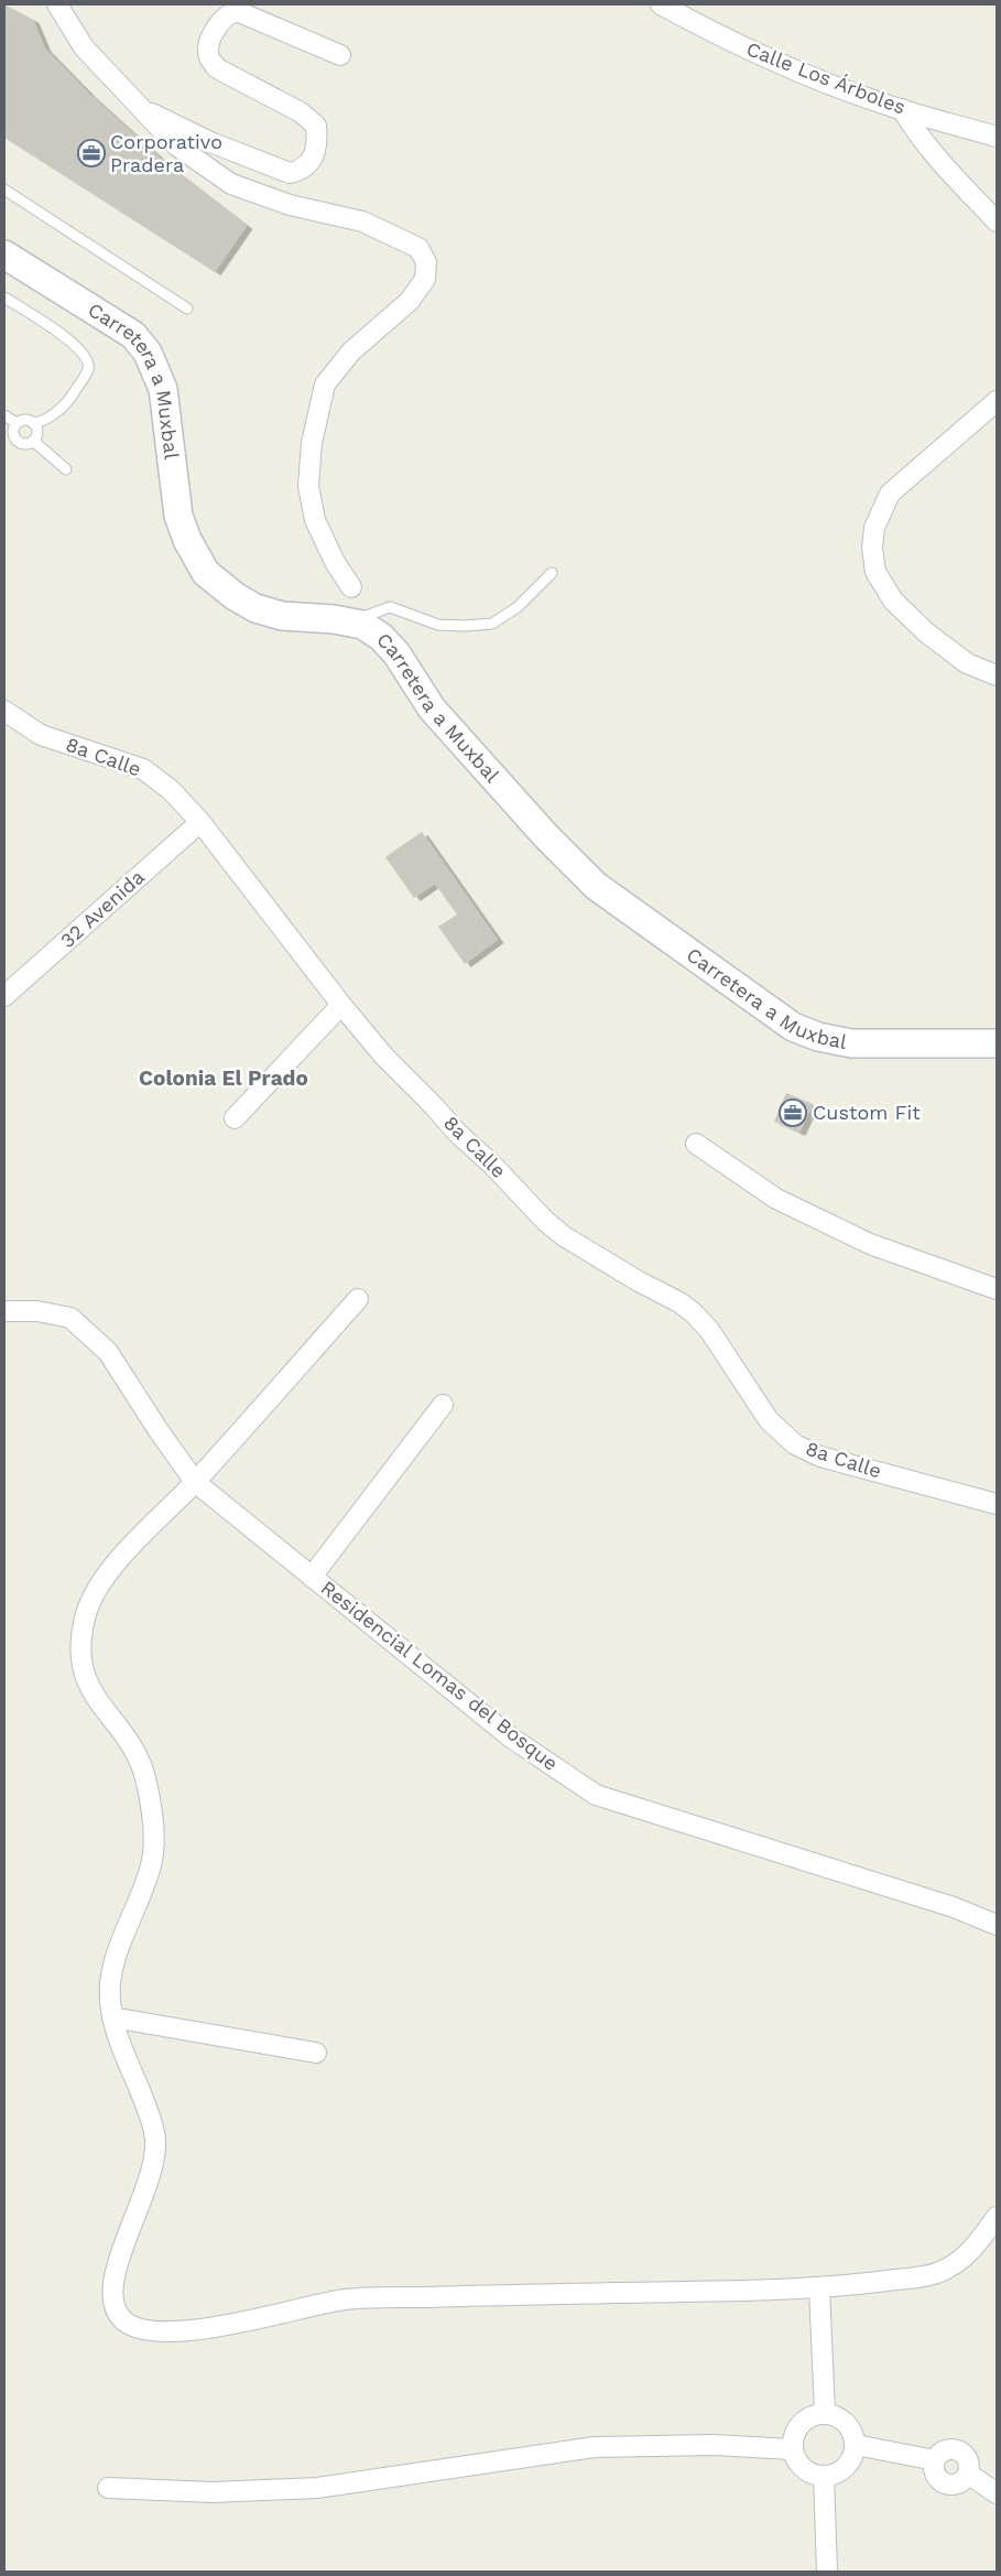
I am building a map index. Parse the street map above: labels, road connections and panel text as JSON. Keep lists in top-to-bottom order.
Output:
{
  "streets": {
    "main road": ["Carretera a Muxbal"],
    "street": [
      "Calle Los Árboles",
      "8a Calle",
      "32 Avenida",
      "Residencial Lomas del Bosque"
    ]
  },
  "crossings": [
    ["8a Calle", "32 Avenida"]
  ],
  "districts": ["Colonia El Prado"],
  "places": {
    "office": ["Corporativo Pradera", "Custom Fit"]
  }
}
